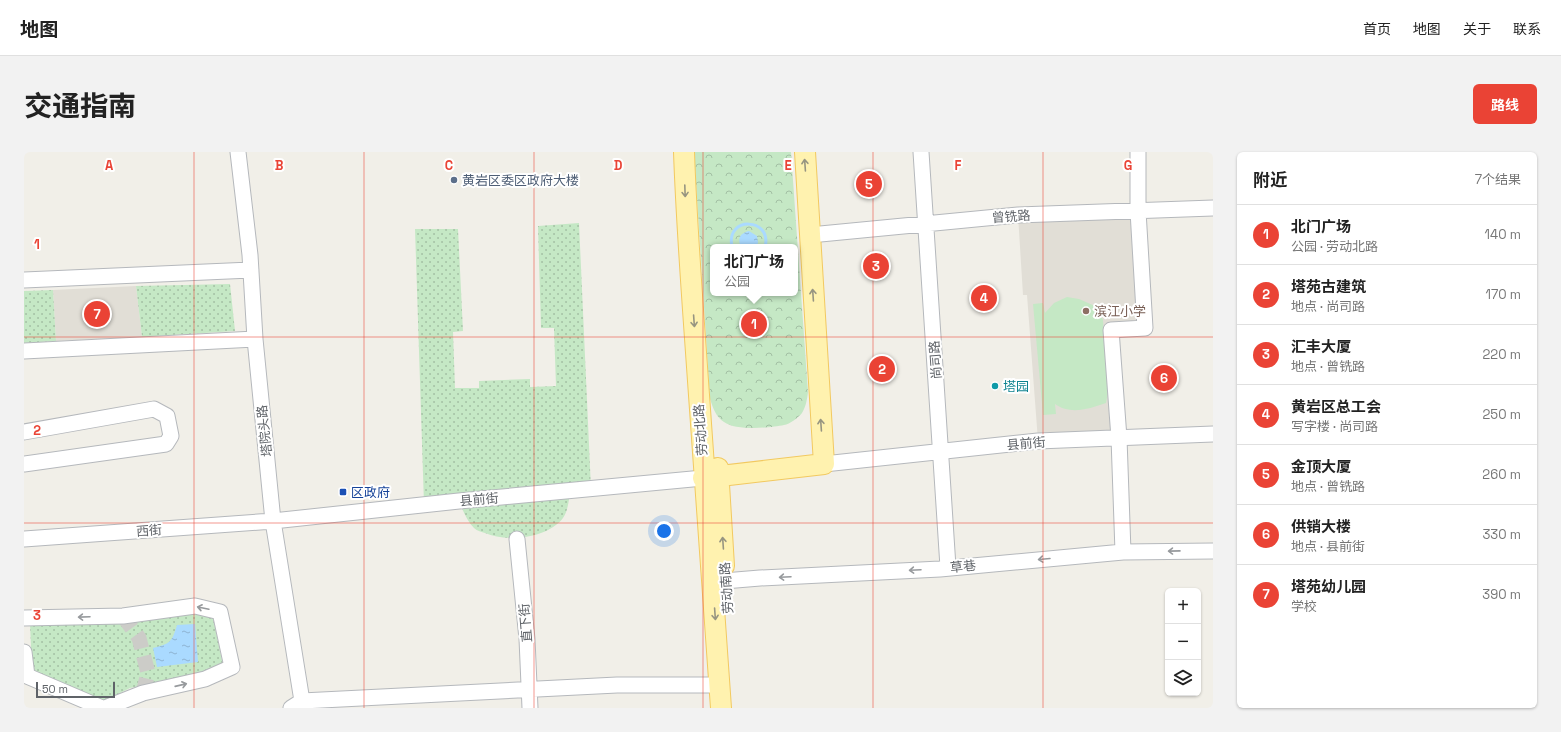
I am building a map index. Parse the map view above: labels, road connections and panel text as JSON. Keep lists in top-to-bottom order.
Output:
{
  "streets": {
    "main road": ["劳动北路", "县前街", "劳动南路"],
    "street": [
      "曾铣路",
      "尚司路",
      "塔院头路",
      "西街",
      "草巷",
      "直下街"
    ]
  },
  "crossings": [
    ["曾铣路", "尚司路"],
    ["尚司路", "县前街"],
    ["尚司路", "草巷"],
    ["劳动北路", "县前街"],
    ["劳动北路", "草巷"],
    ["劳动北路", "劳动南路"],
    ["塔院头路", "县前街"],
    ["塔院头路", "西街"],
    ["县前街", "西街"],
    ["草巷", "劳动南路"]
  ],
  "one_way": ["草巷"],
  "places": {
    "other": ["黄岩区委区政府大楼", "滨江小学", "塔园"],
    "transit": ["区政府"]
  },
  "scale_bar": "50 m",
  "page": {
    "header": "地图",
    "nav": [
      "首页",
      "地图",
      "关于",
      "联系"
    ],
    "title": "交通指南",
    "buttons": "路线",
    "heading": ["附近", "7个结果"],
    "pins": [
      "5",
      "3",
      "4",
      "7",
      "1",
      "2",
      "6"
    ],
    "list": [
      {
        "mark": "1",
        "name": "北门广场",
        "note": "公园 · 劳动北路",
        "value": "140 m"
      },
      {
        "mark": "2",
        "name": "塔苑古建筑",
        "note": "地点 · 尚司路",
        "value": "170 m"
      },
      {
        "mark": "3",
        "name": "汇丰大厦",
        "note": "地点 · 曾铣路",
        "value": "220 m"
      },
      {
        "mark": "4",
        "name": "黄岩区总工会",
        "note": "写字楼 · 尚司路",
        "value": "250 m"
      },
      {
        "mark": "5",
        "name": "金顶大厦",
        "note": "地点 · 曾铣路",
        "value": "260 m"
      },
      {
        "mark": "6",
        "name": "供销大楼",
        "note": "地点 · 县前街",
        "value": "330 m"
      },
      {
        "mark": "7",
        "name": "塔苑幼儿园",
        "note": "学校",
        "value": "390 m"
      }
    ],
    "popup": ["北门广场", "公园"],
    "map_buttons": ["+", "−"],
    "scale": "50 m"
  },
  "grid": {
    "columns": [
      "A",
      "B",
      "C",
      "D",
      "E",
      "F",
      "G"
    ],
    "rows": ["1", "2", "3"]
  }
}
